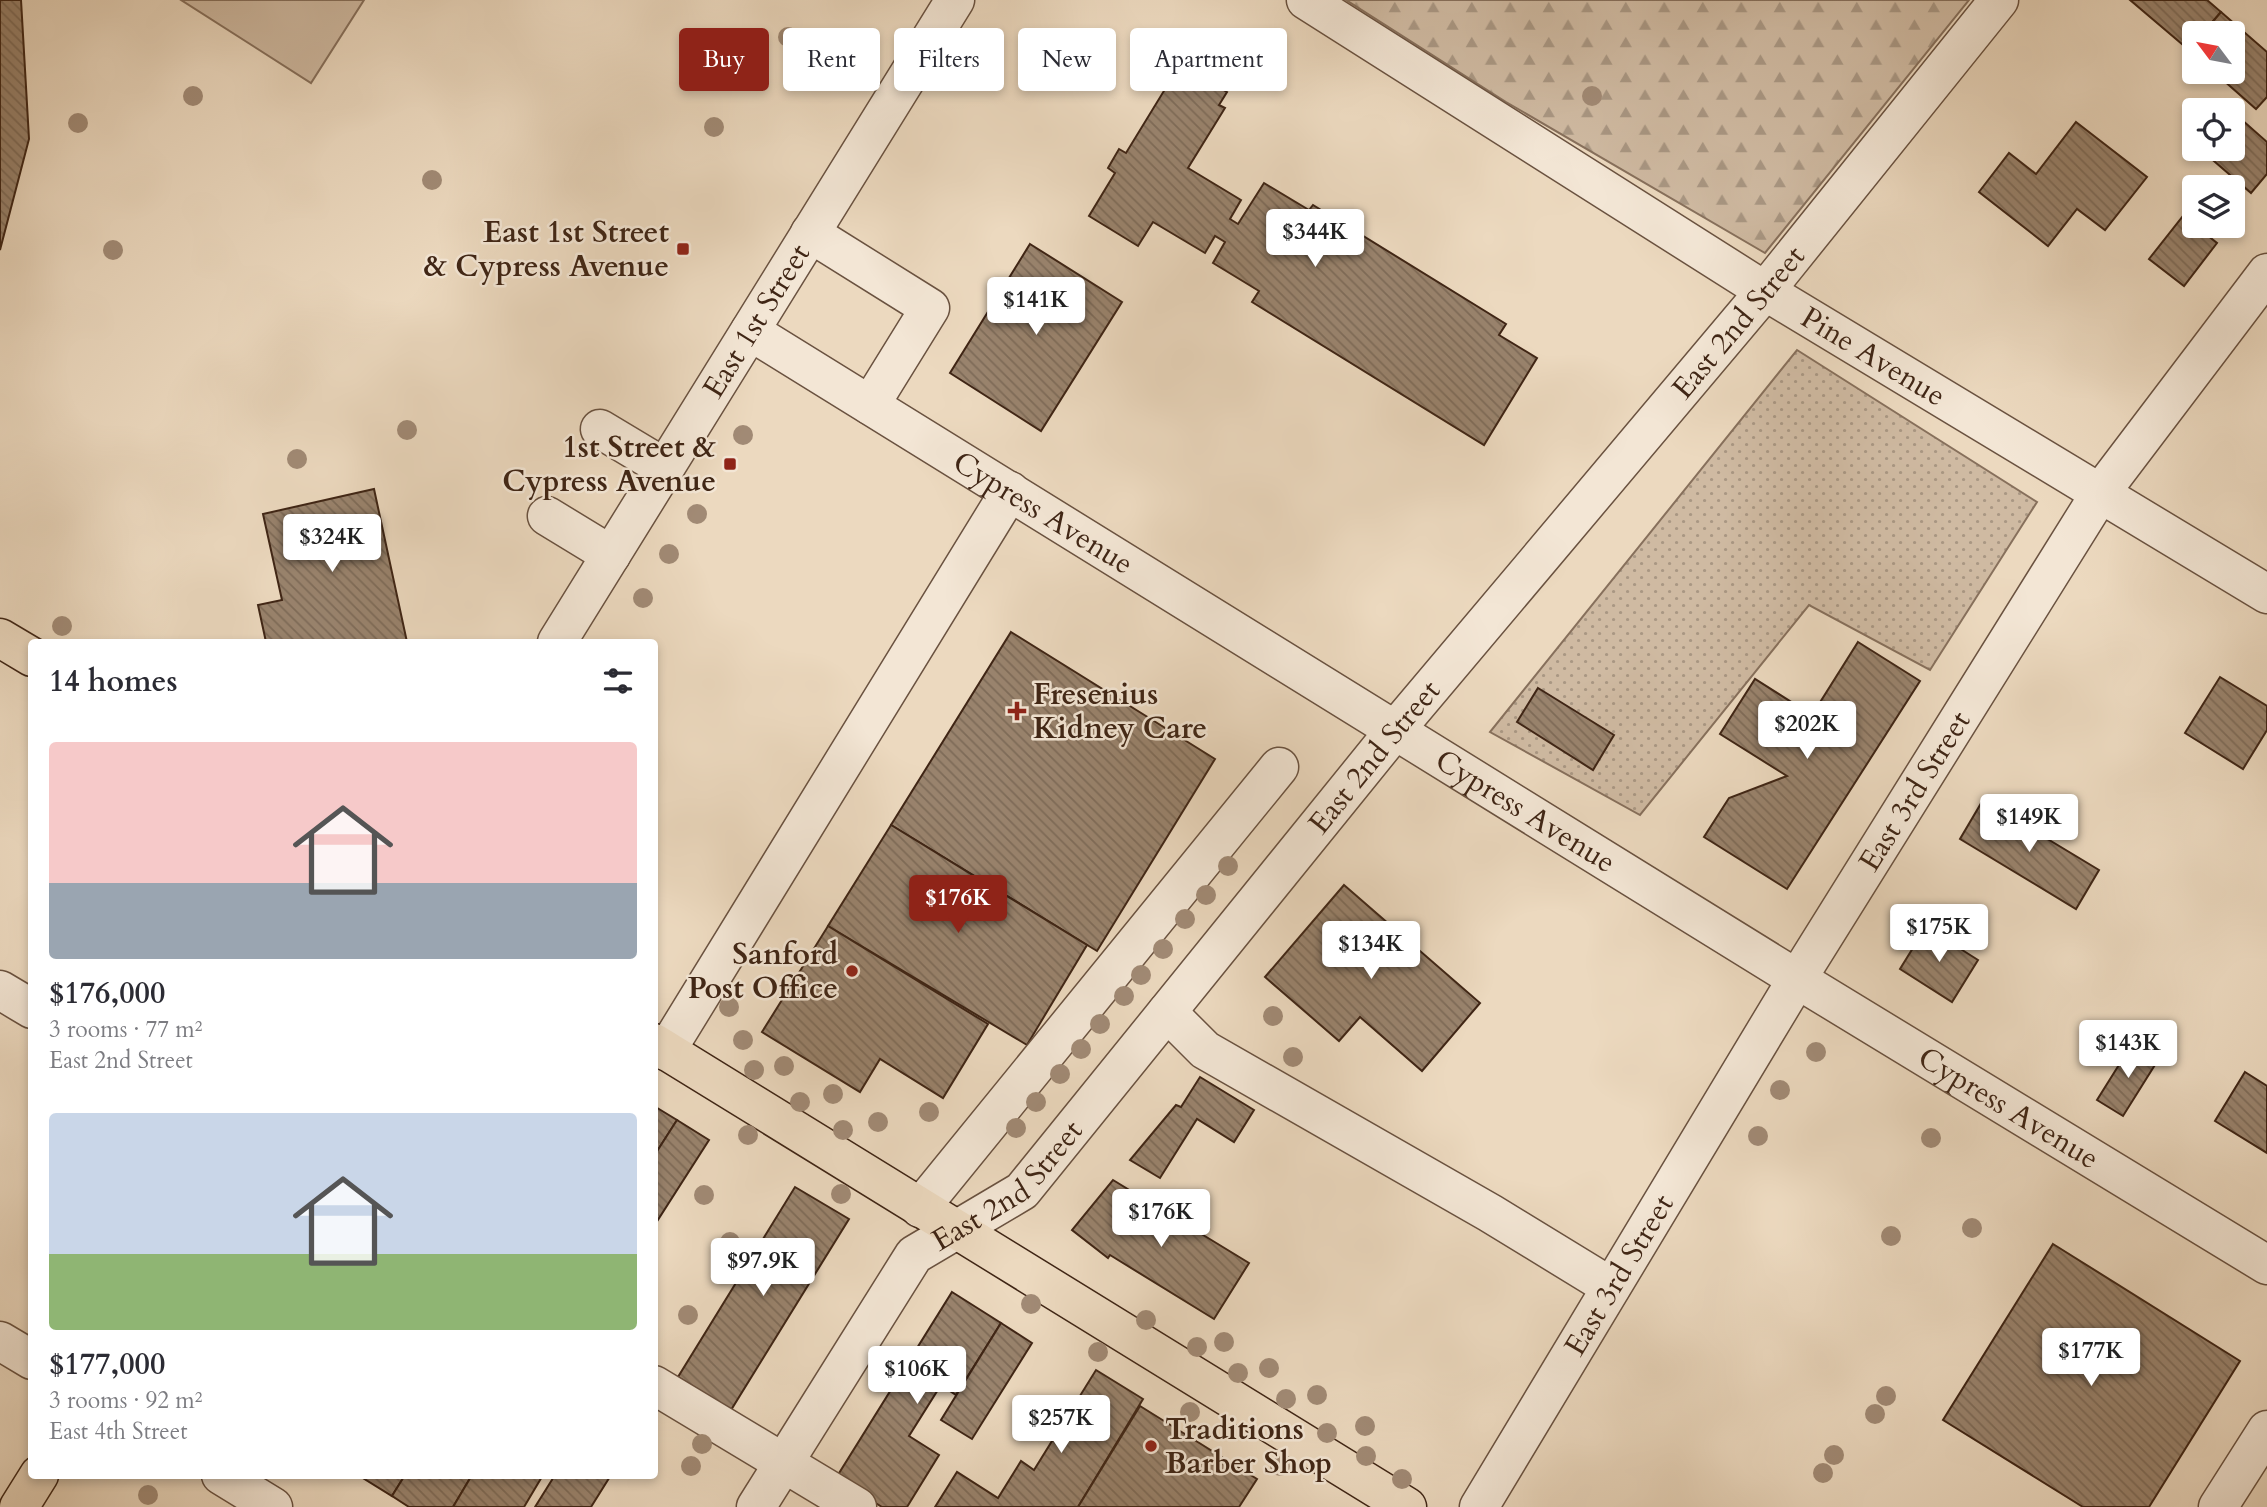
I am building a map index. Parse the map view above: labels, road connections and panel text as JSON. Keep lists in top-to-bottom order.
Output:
{
  "streets": {
    "street": [
      "East 1st Street",
      "East 2nd Street",
      "Pine Avenue",
      "Cypress Avenue",
      "East 3rd Street"
    ]
  },
  "crossings": [
    ["East 1st Street", "Cypress Avenue"],
    ["East 2nd Street", "Pine Avenue"],
    ["East 2nd Street", "Cypress Avenue"],
    ["Pine Avenue", "East 3rd Street"],
    ["Cypress Avenue", "East 3rd Street"]
  ],
  "places": {
    "transit": ["East 1st Street & Cypress Avenue", "1st Street & Cypress Avenue"],
    "health": ["Fresenius Kidney Care"],
    "other": ["Sanford Post Office", "Traditions Barber Shop"]
  },
  "north": "top left",
  "page": {
    "chip": [
      "Buy",
      "Rent",
      "Filters",
      "New",
      "Apartment"
    ],
    "price": [
      "$344K",
      "$141K",
      "$324K",
      "$202K",
      "$149K",
      "$176K",
      "$175K",
      "$134K",
      "$143K",
      "$176K",
      "$97.9K",
      "$177K",
      "$106K",
      "$257K"
    ],
    "heading": "14 homes",
    "list": [
      {
        "name": "$176,000",
        "note": "3 rooms · 77 m² · East 2nd Street"
      },
      {
        "name": "$177,000",
        "note": "3 rooms · 92 m² · East 4th Street"
      }
    ]
  }
}
